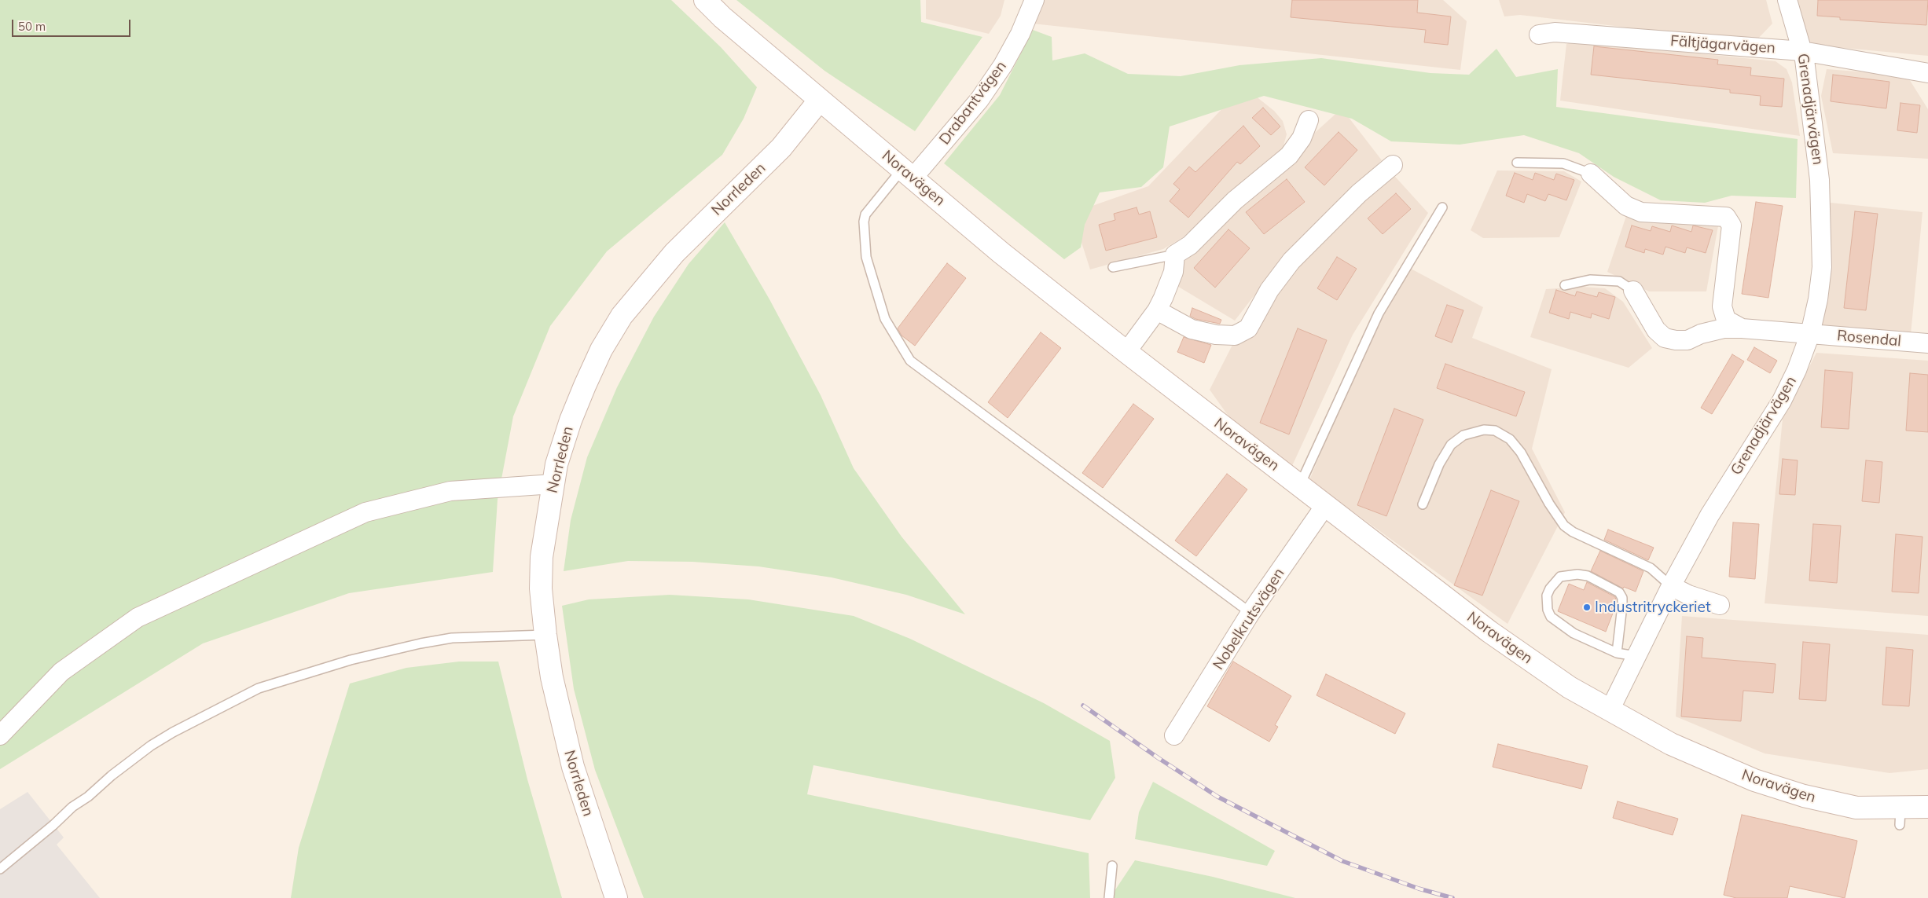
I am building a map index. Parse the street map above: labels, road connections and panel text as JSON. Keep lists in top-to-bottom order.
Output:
{
  "streets": {
    "street": [
      "Fältjägarvägen",
      "Drabantvägen",
      "Grenadjärvägen",
      "Noravägen",
      "Norrleden",
      "Rosendal",
      "Nobelkrutsvägen"
    ]
  },
  "crossings": [
    ["Fältjägarvägen", "Grenadjärvägen"],
    ["Drabantvägen", "Noravägen"],
    ["Grenadjärvägen", "Noravägen"],
    ["Grenadjärvägen", "Rosendal"],
    ["Noravägen", "Norrleden"],
    ["Noravägen", "Nobelkrutsvägen"]
  ],
  "places": ["Industritryckeriet"],
  "scale_bar": "50 m"
}
